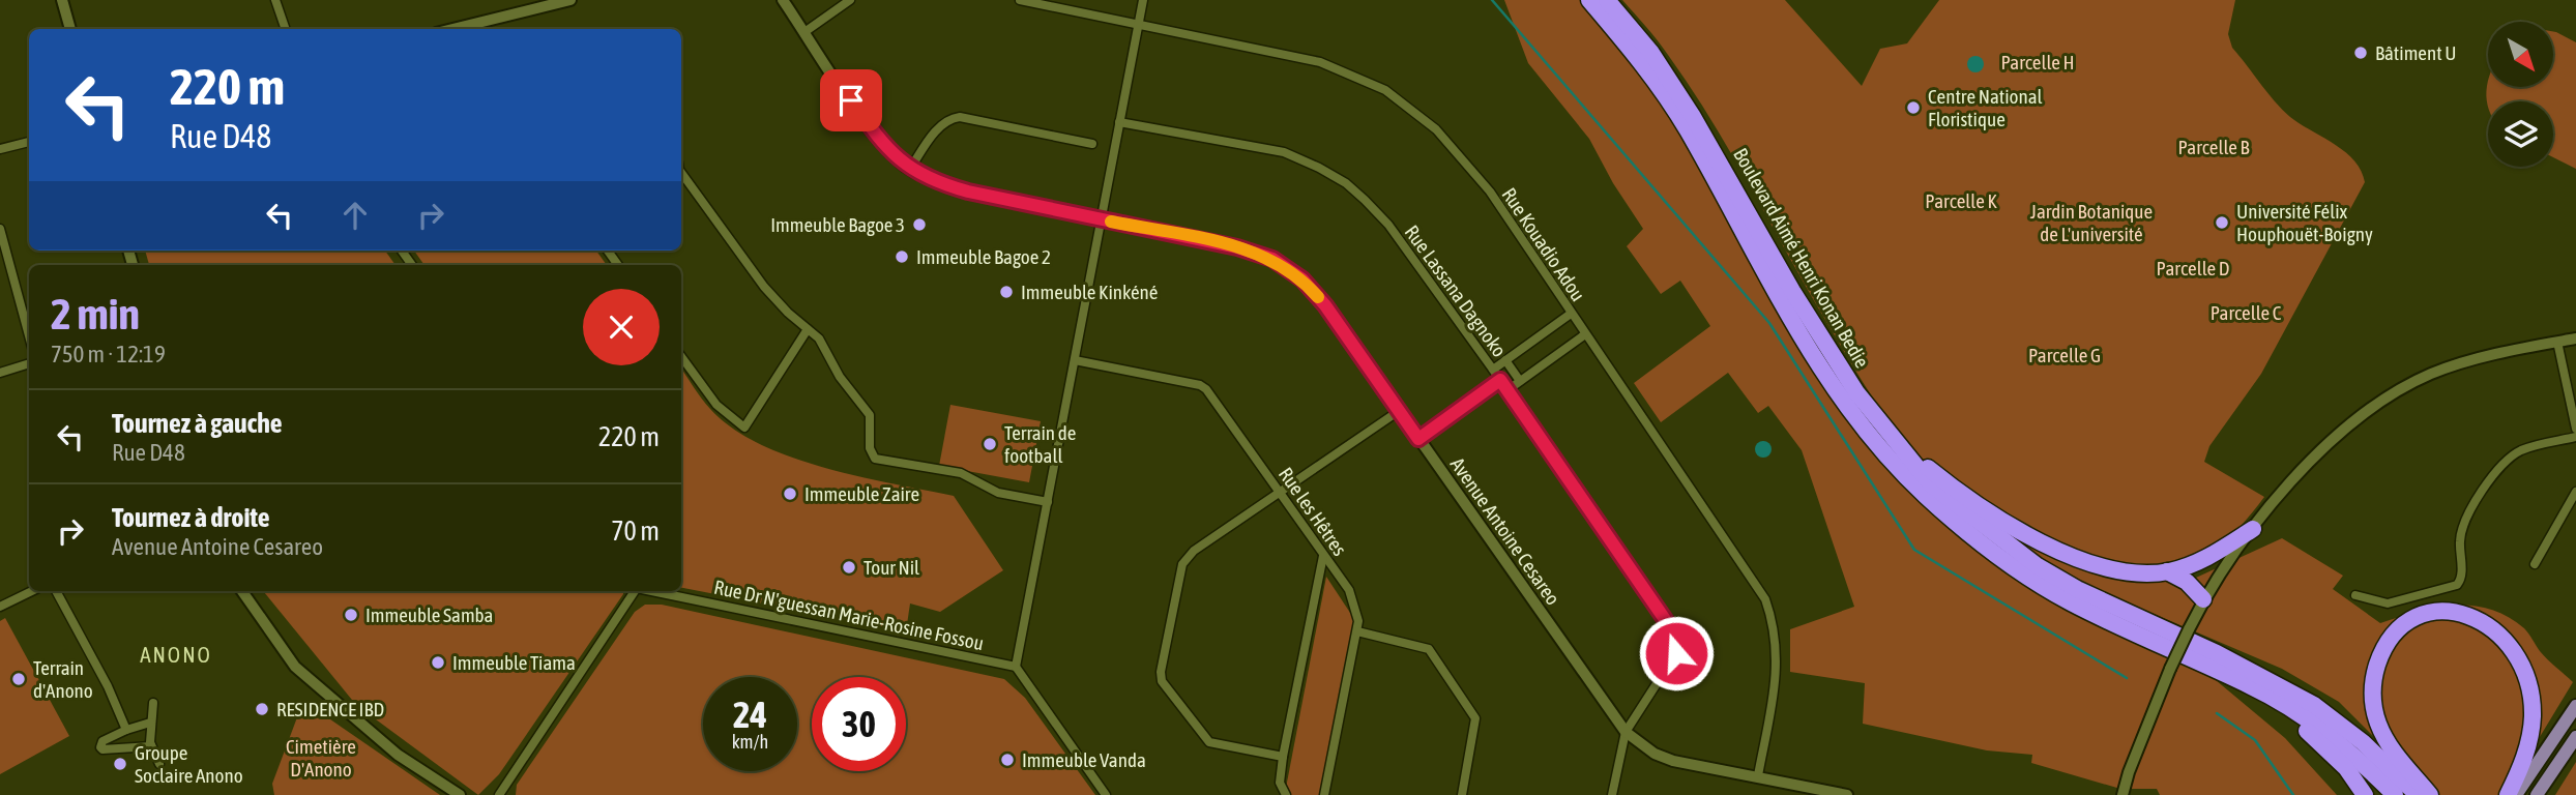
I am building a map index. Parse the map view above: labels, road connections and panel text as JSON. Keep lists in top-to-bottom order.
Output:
{
  "streets": {
    "highway": ["Boulevard Aimé Henri Konan Bedie"],
    "street": [
      "Rue Kouadio Adou",
      "Rue Lassana Dagnoko",
      "Rue les Hêtres",
      "Avenue Antoine Cesareo",
      "Rue Dr N'guessan Marie-Rosine Fossou"
    ]
  },
  "crossings": [
    ["Rue Kouadio Adou", "Avenue Antoine Cesareo"],
    ["Rue Lassana Dagnoko", "Avenue Antoine Cesareo"]
  ],
  "districts": ["ANONO"],
  "parks": [
    "Parcelle H",
    "Parcelle B",
    "Parcelle K",
    "Jardin Botanique de L'université",
    "Parcelle D",
    "Parcelle C",
    "Parcelle G",
    "Cimetière D'Anono"
  ],
  "places": [
    "Bâtiment U",
    "Centre National Floristique",
    "Université Félix Houphouët-Boigny",
    "Immeuble Bagoe 3",
    "Immeuble Bagoe 2",
    "Immeuble Kinkéné",
    "Terrain de football",
    "Immeuble Zaire",
    "Tour Nil",
    "Immeuble Samba",
    "Immeuble Tiama",
    "Terrain d'Anono",
    "RESIDENCE IBD",
    "Immeuble Vanda",
    "Groupe Soclaire Anono"
  ],
  "north": "bottom right",
  "page": {
    "turn": ["220 m", "Rue D48"],
    "heading": ["2 min", "750 m · 12:19"],
    "list": [
      {
        "name": "Tournez à gauche",
        "note": "Rue D48",
        "value": "220 m"
      },
      {
        "name": "Tournez à droite",
        "note": "Avenue Antoine Cesareo",
        "value": "70 m"
      }
    ],
    "speed": "24 km/h",
    "limit": "30"
  }
}
